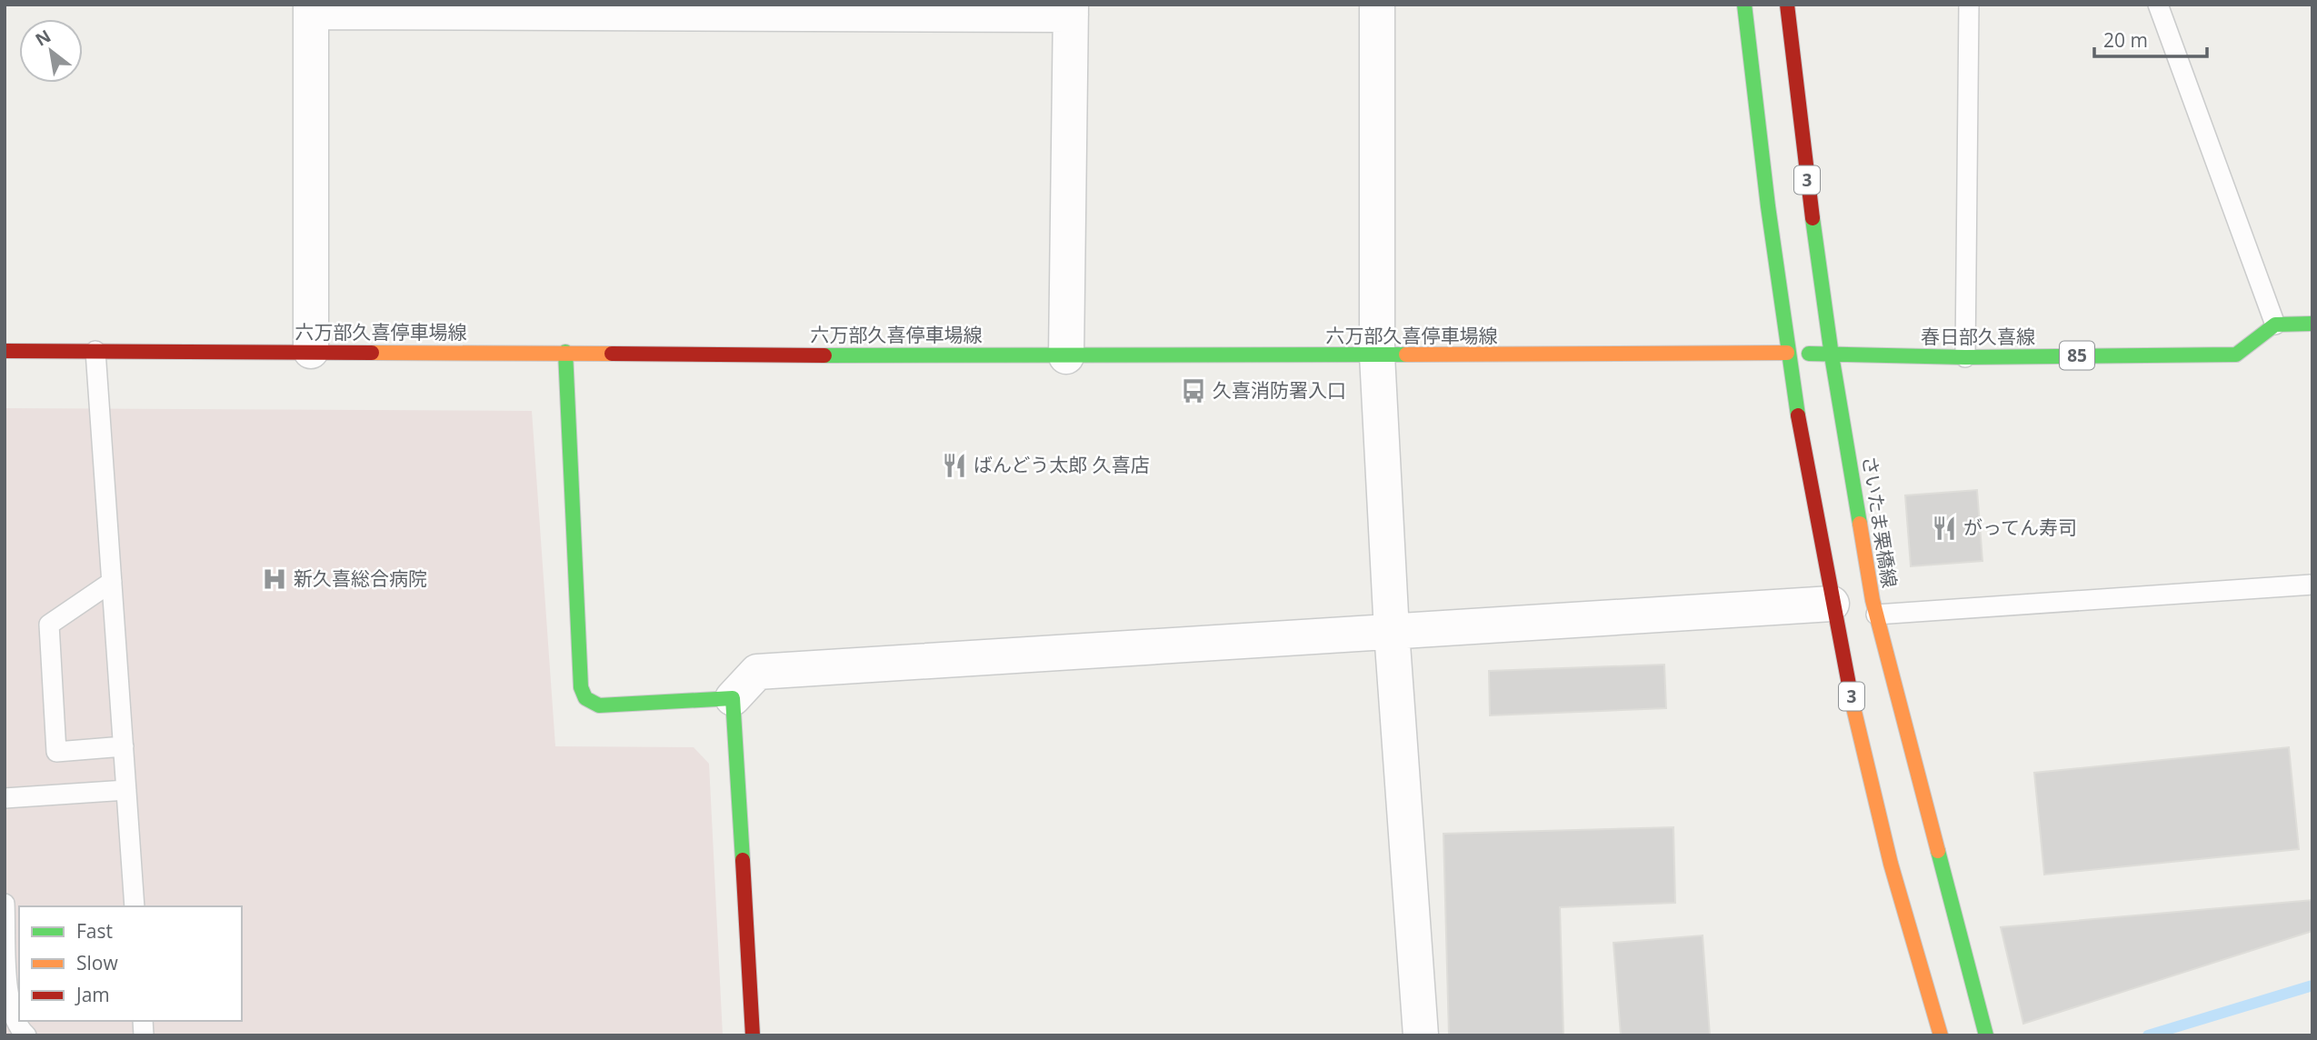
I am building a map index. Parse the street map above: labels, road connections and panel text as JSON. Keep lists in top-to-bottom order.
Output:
{
  "streets": {
    "main road": [
      "3",
      "六万部久喜停車場線",
      "春日部久喜線",
      "85",
      "さいたま栗橋線"
    ]
  },
  "crossings": [
    ["3", "六万部久喜停車場線"],
    ["3", "春日部久喜線"],
    ["六万部久喜停車場線", "春日部久喜線"],
    ["春日部久喜線", "さいたま栗橋線"]
  ],
  "places": {
    "bus stop": ["久喜消防署入口"],
    "restaurant": ["ばんどう太郎 久喜店", "がってん寿司"],
    "hospital": ["新久喜総合病院"]
  },
  "legend": ["Fast", "Slow", "Jam"],
  "scale_bar": "20 m",
  "north": "top left"
}
